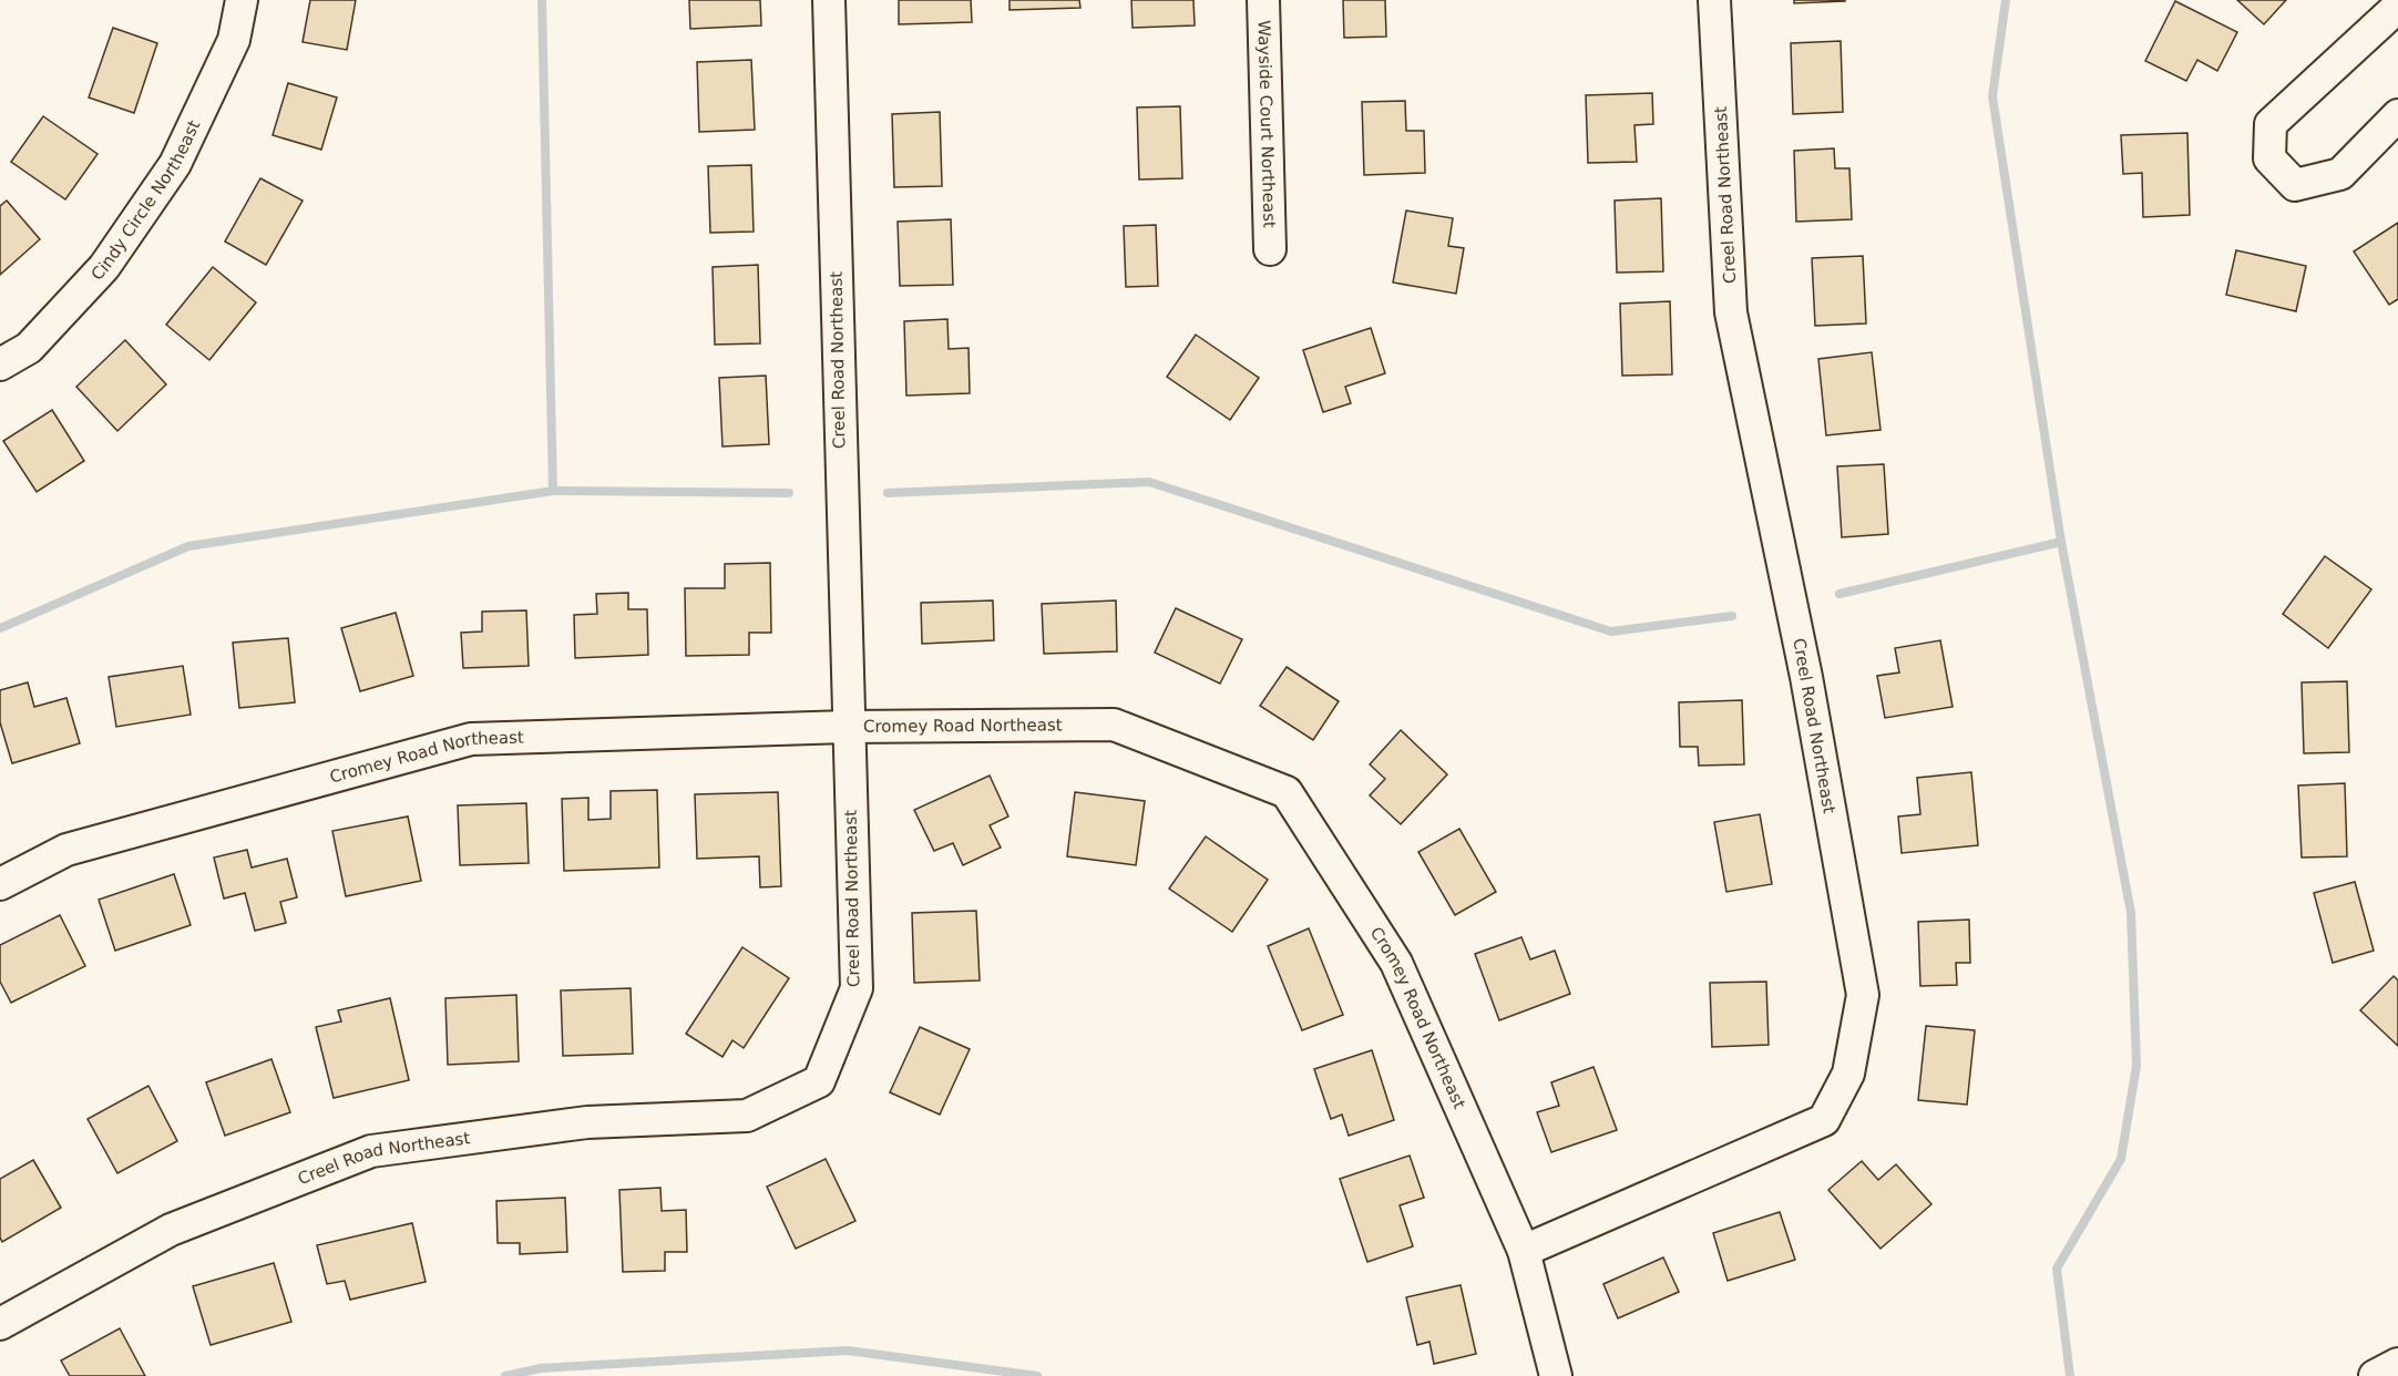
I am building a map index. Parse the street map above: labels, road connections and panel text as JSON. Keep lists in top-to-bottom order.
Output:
{
  "streets": {
    "street": [
      "Wayside Court Northeast",
      "Creel Road Northeast",
      "Cindy Circle Northeast",
      "Cromey Road Northeast"
    ]
  },
  "crossings": [
    ["Creel Road Northeast", "Cromey Road Northeast"]
  ]
}
